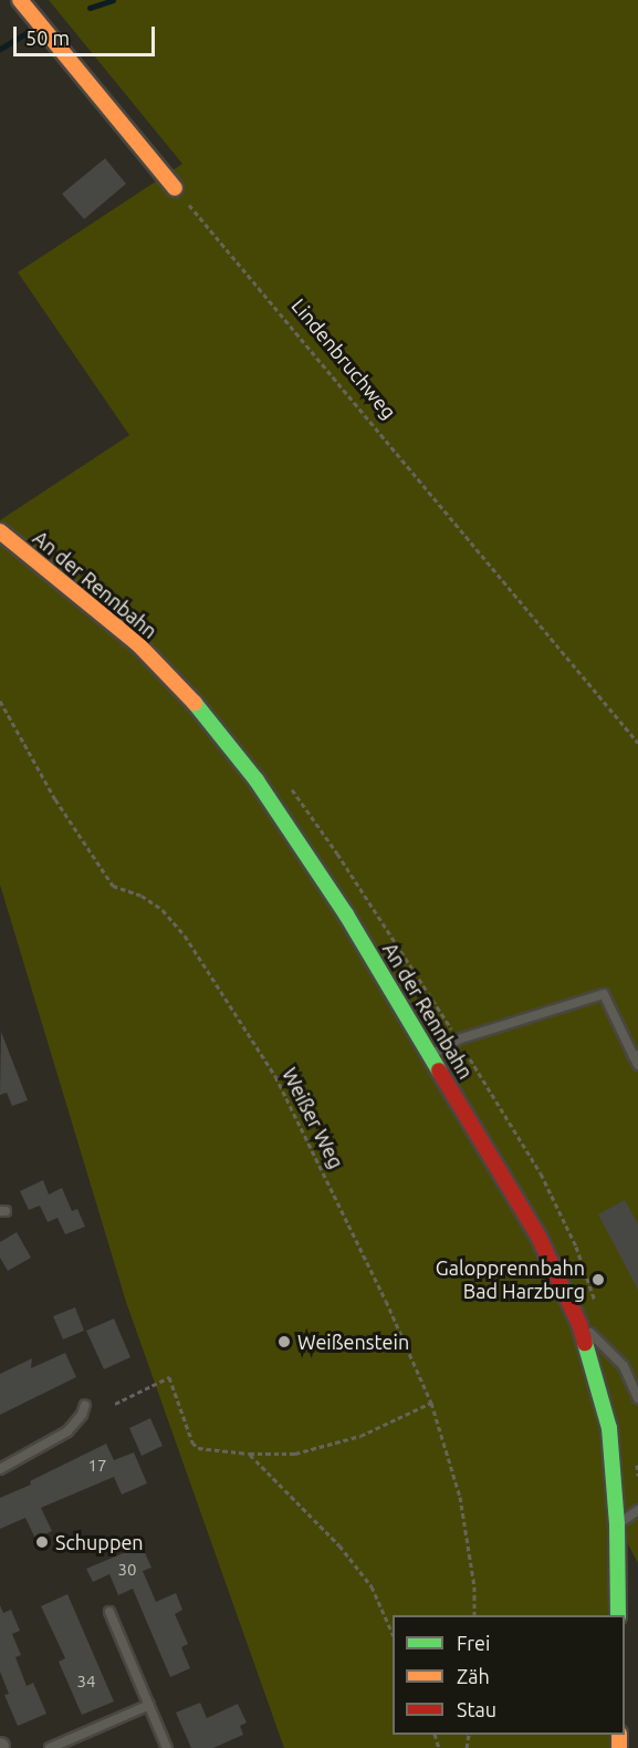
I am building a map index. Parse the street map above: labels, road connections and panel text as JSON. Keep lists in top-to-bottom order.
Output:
{
  "streets": {
    "main road": ["An der Rennbahn"],
    "path": ["Lindenbruchweg", "Weißer Weg"]
  },
  "places": ["Galopprennbahn Bad Harzburg", "Weißenstein", "Schuppen"],
  "house_numbers": ["17", "30", "34"],
  "legend": ["Frei", "Zäh", "Stau"],
  "scale_bar": "50 m"
}
